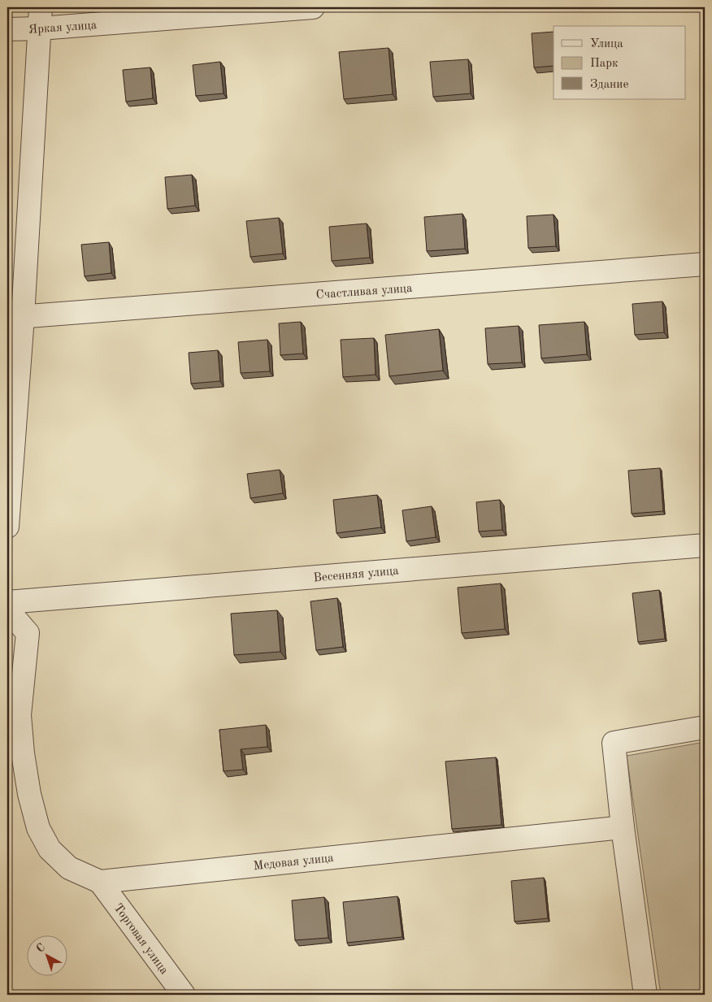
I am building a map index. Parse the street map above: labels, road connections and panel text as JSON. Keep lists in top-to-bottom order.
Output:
{
  "streets": {
    "street": [
      "Яркая улица",
      "Счастливая улица",
      "Весенняя улица",
      "Медовая улица",
      "Торговая улица"
    ]
  },
  "crossings": [
    ["Медовая улица", "Торговая улица"]
  ],
  "legend": ["Улица", "Парк", "Здание"],
  "north": "top left"
}
